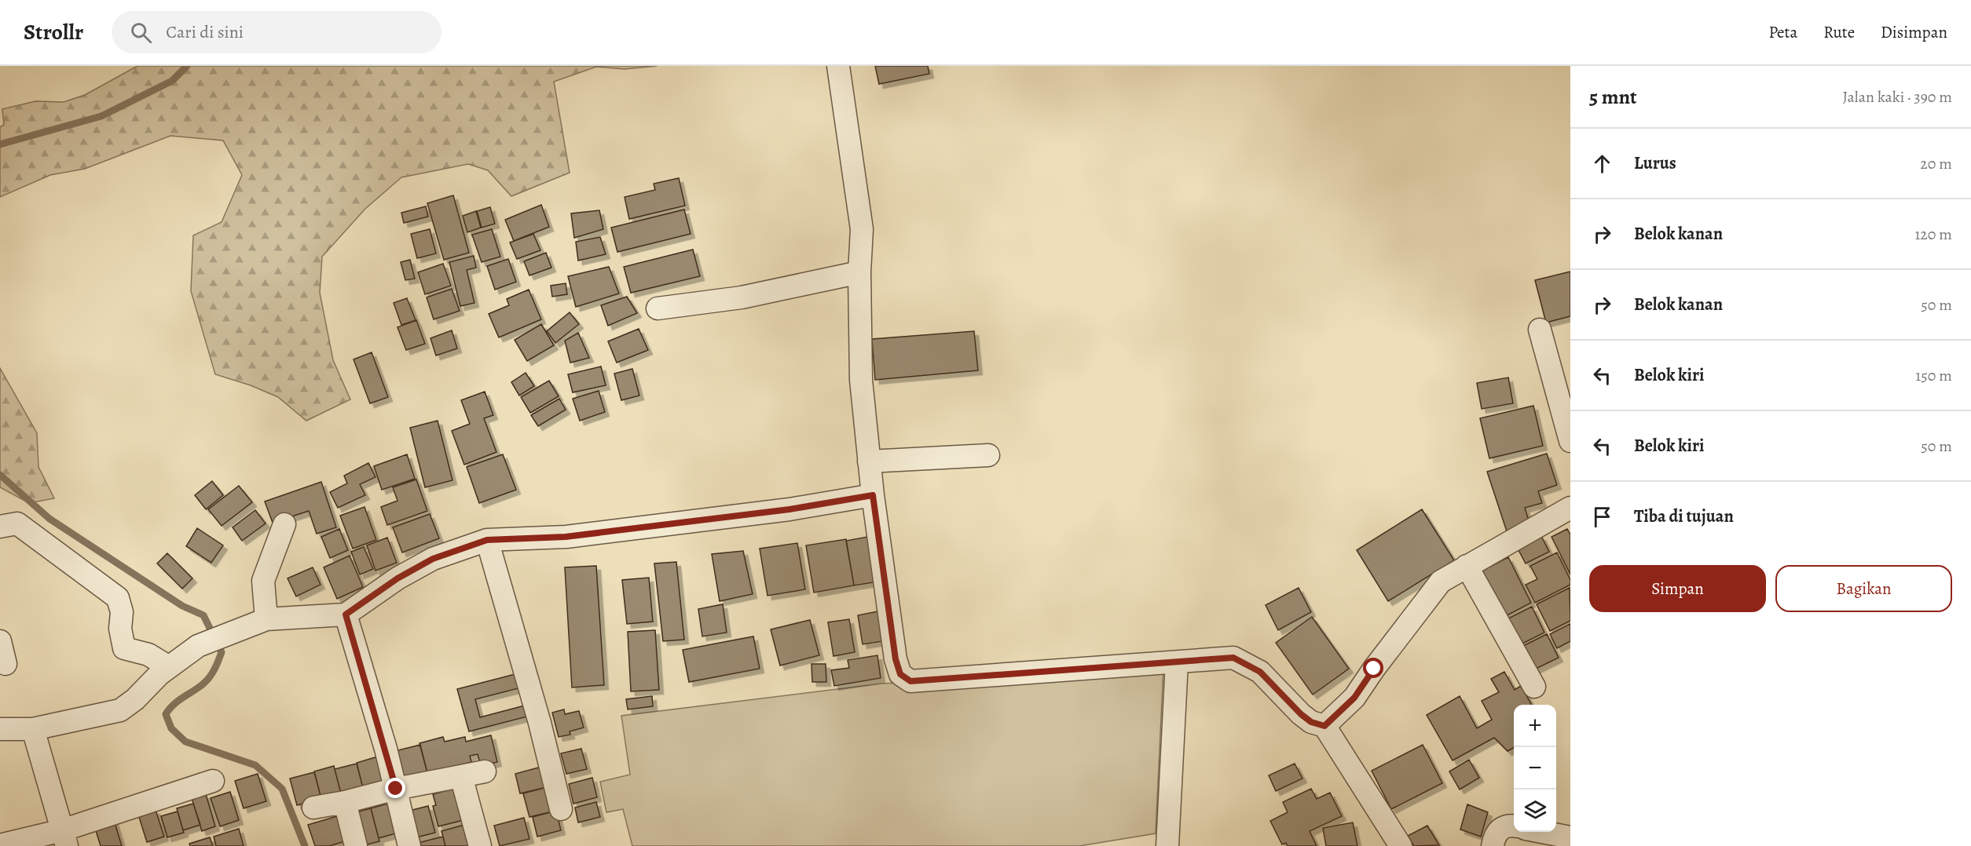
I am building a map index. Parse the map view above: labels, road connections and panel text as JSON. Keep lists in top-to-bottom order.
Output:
{
  "page": {
    "header": "Strollr",
    "search": "Cari di sini",
    "nav": ["Peta", "Rute", "Disimpan"],
    "heading": ["5 mnt", "Jalan kaki · 390 m"],
    "list": [
      ["Lurus", "20 m"],
      ["Belok kanan", "120 m"],
      ["Belok kanan", "50 m"],
      ["Belok kiri", "150 m"],
      ["Belok kiri", "50 m"],
      "Tiba di tujuan"
    ],
    "buttons": ["Simpan", "Bagikan"],
    "map_buttons": ["+", "−"]
  }
}
